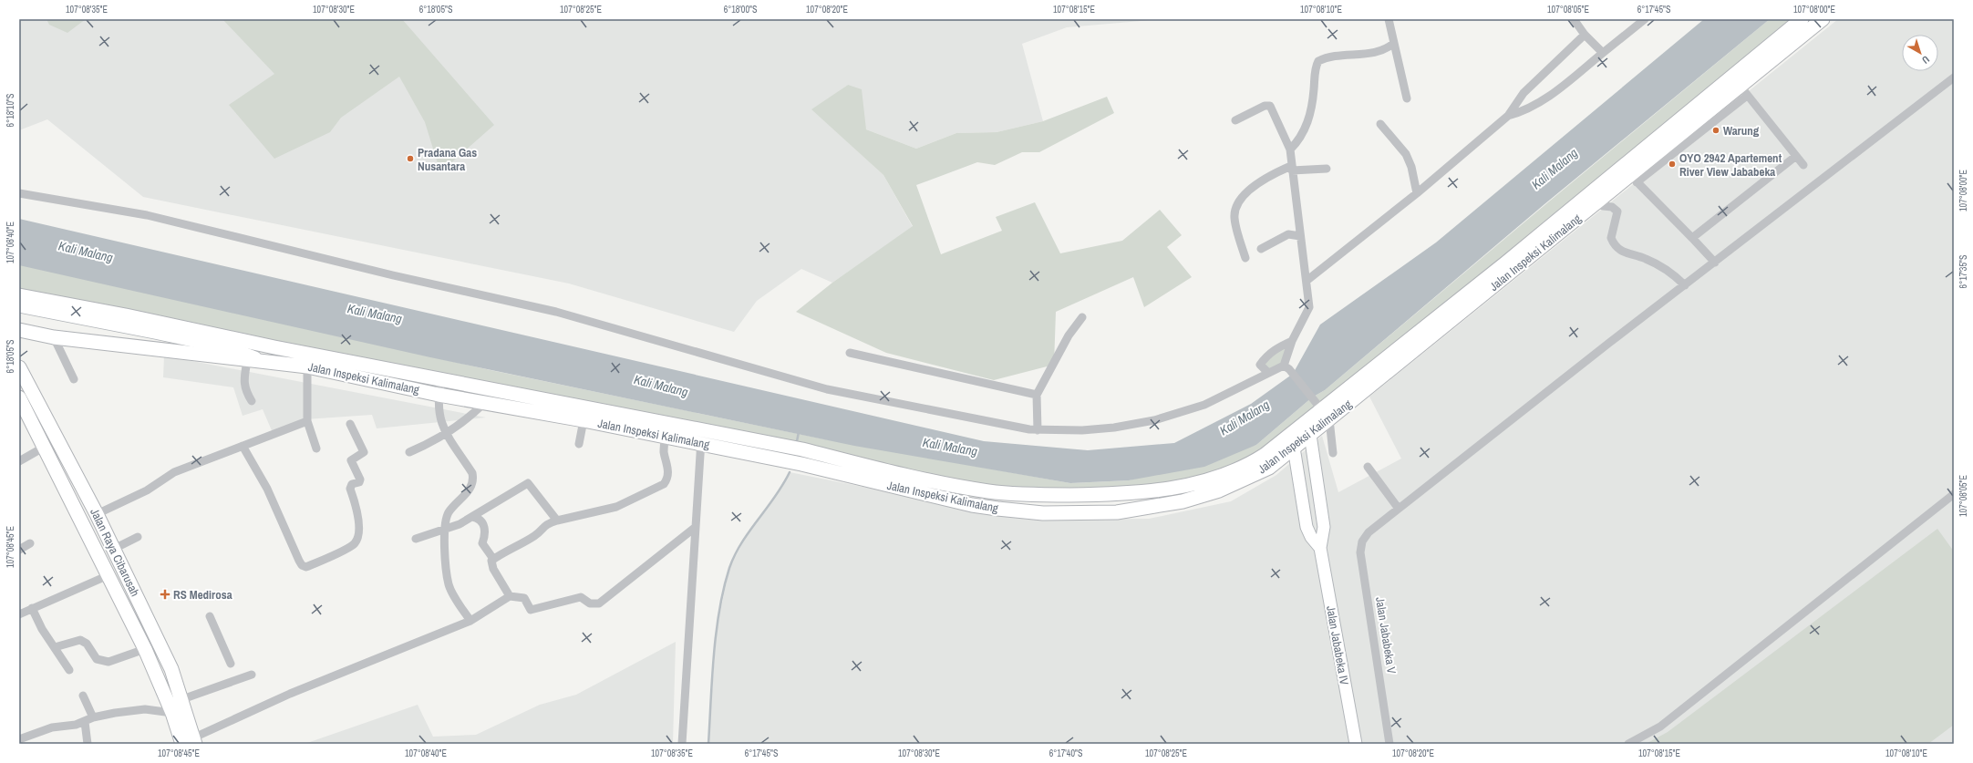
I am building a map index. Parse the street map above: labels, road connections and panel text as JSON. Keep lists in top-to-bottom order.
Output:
{
  "streets": {
    "main road": ["Jalan Inspeksi Kalimalang", "Jalan Raya Cibarusah"],
    "street": ["Jalan Jababeka V", "Jalan Jababeka IV"]
  },
  "crossings": [
    ["Jalan Inspeksi Kalimalang", "Jalan Jababeka IV"]
  ],
  "water": ["Kali Malang"],
  "places": {
    "other": ["Warung", "Pradana Gas Nusantara", "OYO 2942 Apartement River View Jababeka"],
    "health": ["RS Medirosa"]
  },
  "north": "bottom right",
  "coordinates": [
    "107°08'35\"E",
    "107°08'30\"E",
    "6°18'05\"S",
    "107°08'25\"E",
    "6°18'00\"S",
    "107°08'20\"E",
    "107°08'15\"E",
    "107°08'10\"E",
    "107°08'05\"E",
    "6°17'45\"S",
    "107°08'00\"E",
    "6°18'10\"S",
    "107°08'40\"E",
    "6°17'35\"S",
    "107°08'45\"E",
    "6°17'40\"S"
  ]
}
